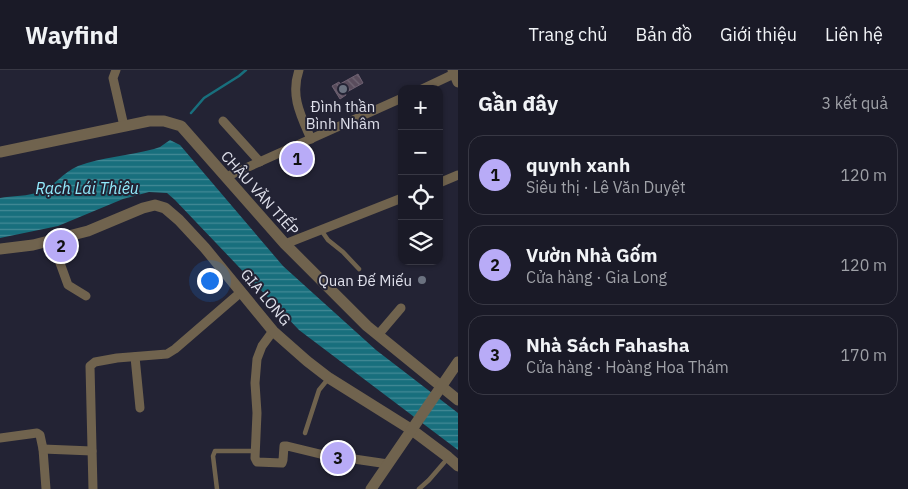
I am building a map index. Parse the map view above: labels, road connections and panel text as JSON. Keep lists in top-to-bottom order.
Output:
{
  "streets": {
    "street": ["CHÂU VĂN TIẾP", "GIA LONG"]
  },
  "water": ["Rạch Lái Thiêu"],
  "places": ["Đình thần Bình Nhâm", "Quan Đế Miếu"],
  "page": {
    "header": "Wayfind",
    "nav": [
      "Trang chủ",
      "Bản đồ",
      "Giới thiệu",
      "Liên hệ"
    ],
    "heading": ["Gần đây", "3 kết quả"],
    "map_buttons": ["+", "−"],
    "list": [
      {
        "mark": "1",
        "name": "quynh xanh",
        "note": "Siêu thị · Lê Văn Duyệt",
        "value": "120 m"
      },
      {
        "mark": "2",
        "name": "Vườn Nhà Gốm",
        "note": "Cửa hàng · Gia Long",
        "value": "120 m"
      },
      {
        "mark": "3",
        "name": "Nhà Sách Fahasha",
        "note": "Cửa hàng · Hoàng Hoa Thám",
        "value": "170 m"
      }
    ],
    "pins": ["1", "2", "3"]
  }
}
